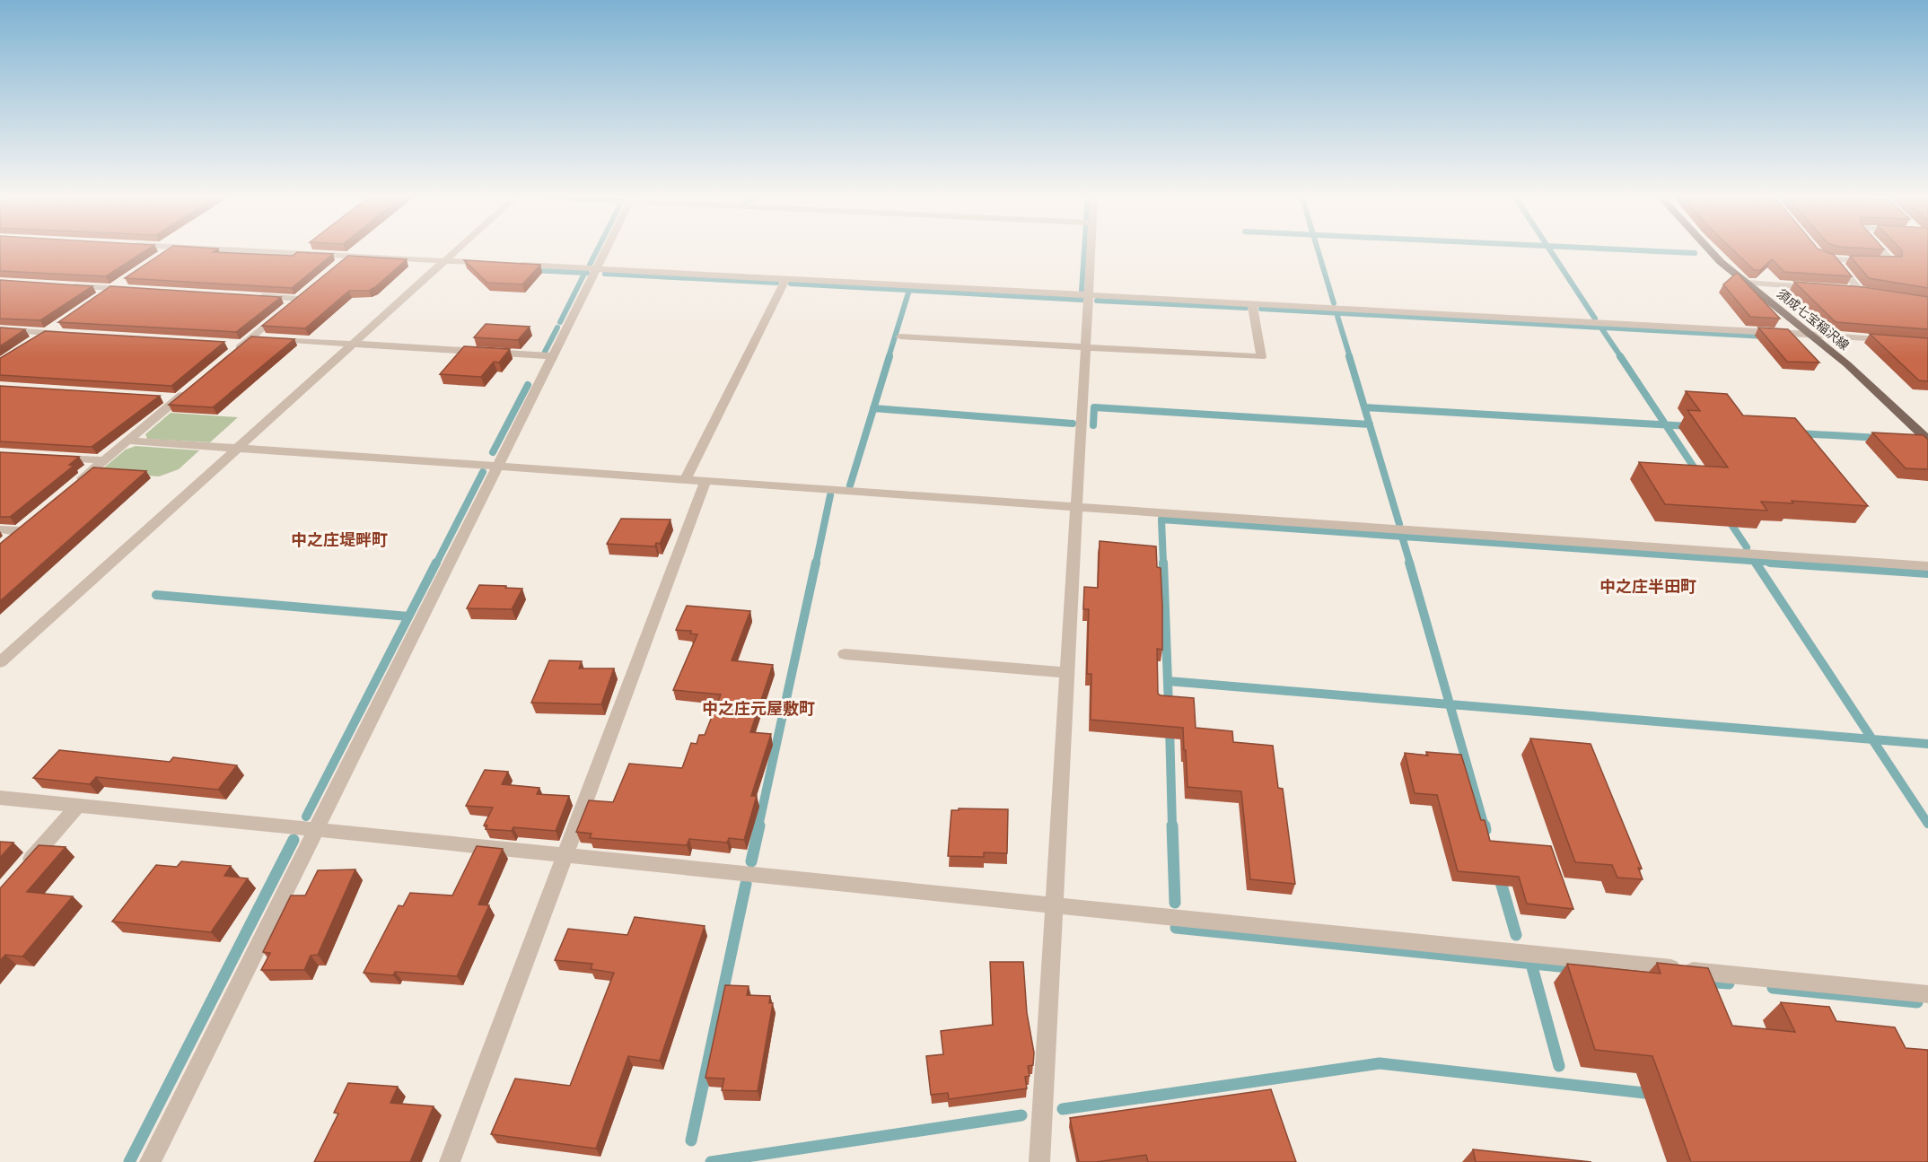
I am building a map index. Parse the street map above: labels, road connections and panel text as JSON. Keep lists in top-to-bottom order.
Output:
{
  "streets": {
    "main road": ["須成七宝稲沢線"]
  },
  "districts": ["中之庄堤畔町", "中之庄半田町", "中之庄元屋敷町"]
}
